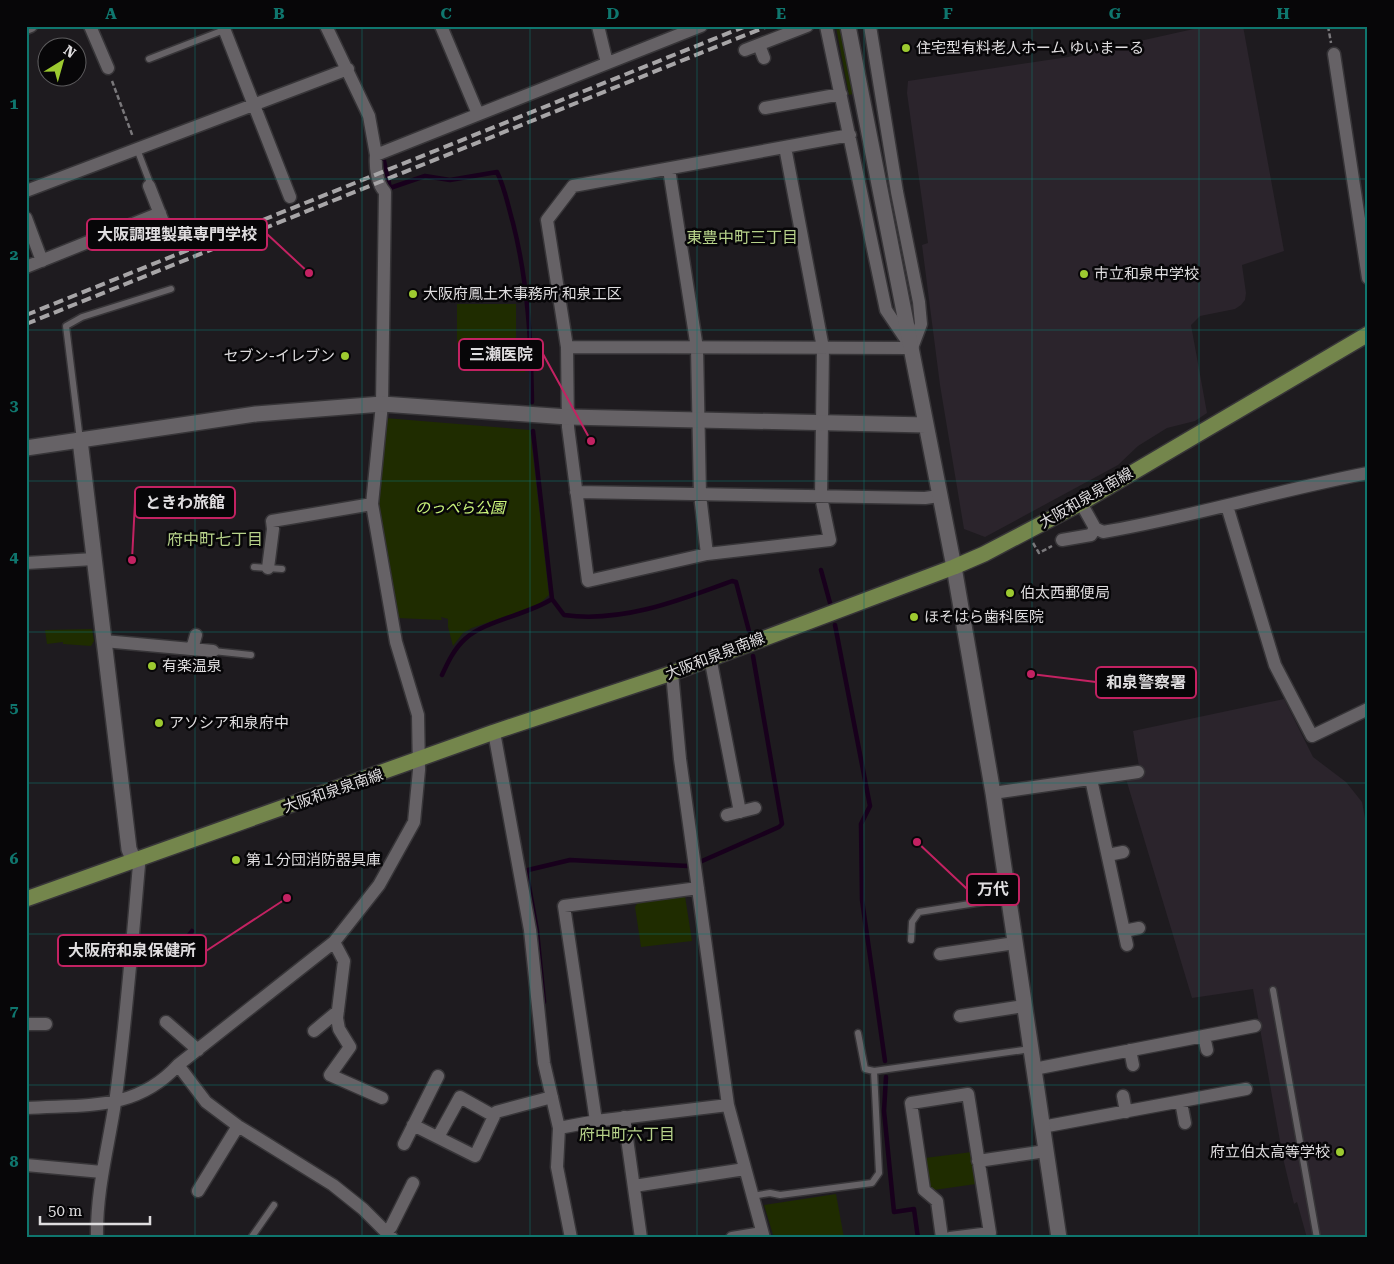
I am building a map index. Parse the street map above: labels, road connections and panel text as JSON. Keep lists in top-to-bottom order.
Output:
{
  "streets": {
    "main road": ["大阪和泉泉南線"]
  },
  "districts": ["東豊中町三丁目", "府中町七丁目", "府中町六丁目"],
  "parks": ["のっぺら公園"],
  "places": [
    "住宅型有料老人ホーム ゆいまーる",
    "大阪調理製菓専門学校",
    "市立和泉中学校",
    "大阪府鳳土木事務所 和泉工区",
    "セブン-イレブン",
    "三瀬医院",
    "ときわ旅館",
    "伯太西郵便局",
    "ほそはら歯科医院",
    "有楽温泉",
    "和泉警察署",
    "アソシア和泉府中",
    "万代",
    "第１分団消防器具庫",
    "大阪府和泉保健所",
    "府立伯太高等学校"
  ],
  "scale_bar": "50 m",
  "north": "top right",
  "grid": {
    "columns": [
      "A",
      "B",
      "C",
      "D",
      "E",
      "F",
      "G",
      "H"
    ],
    "rows": [
      "1",
      "2",
      "3",
      "4",
      "5",
      "6",
      "7",
      "8"
    ]
  }
}
